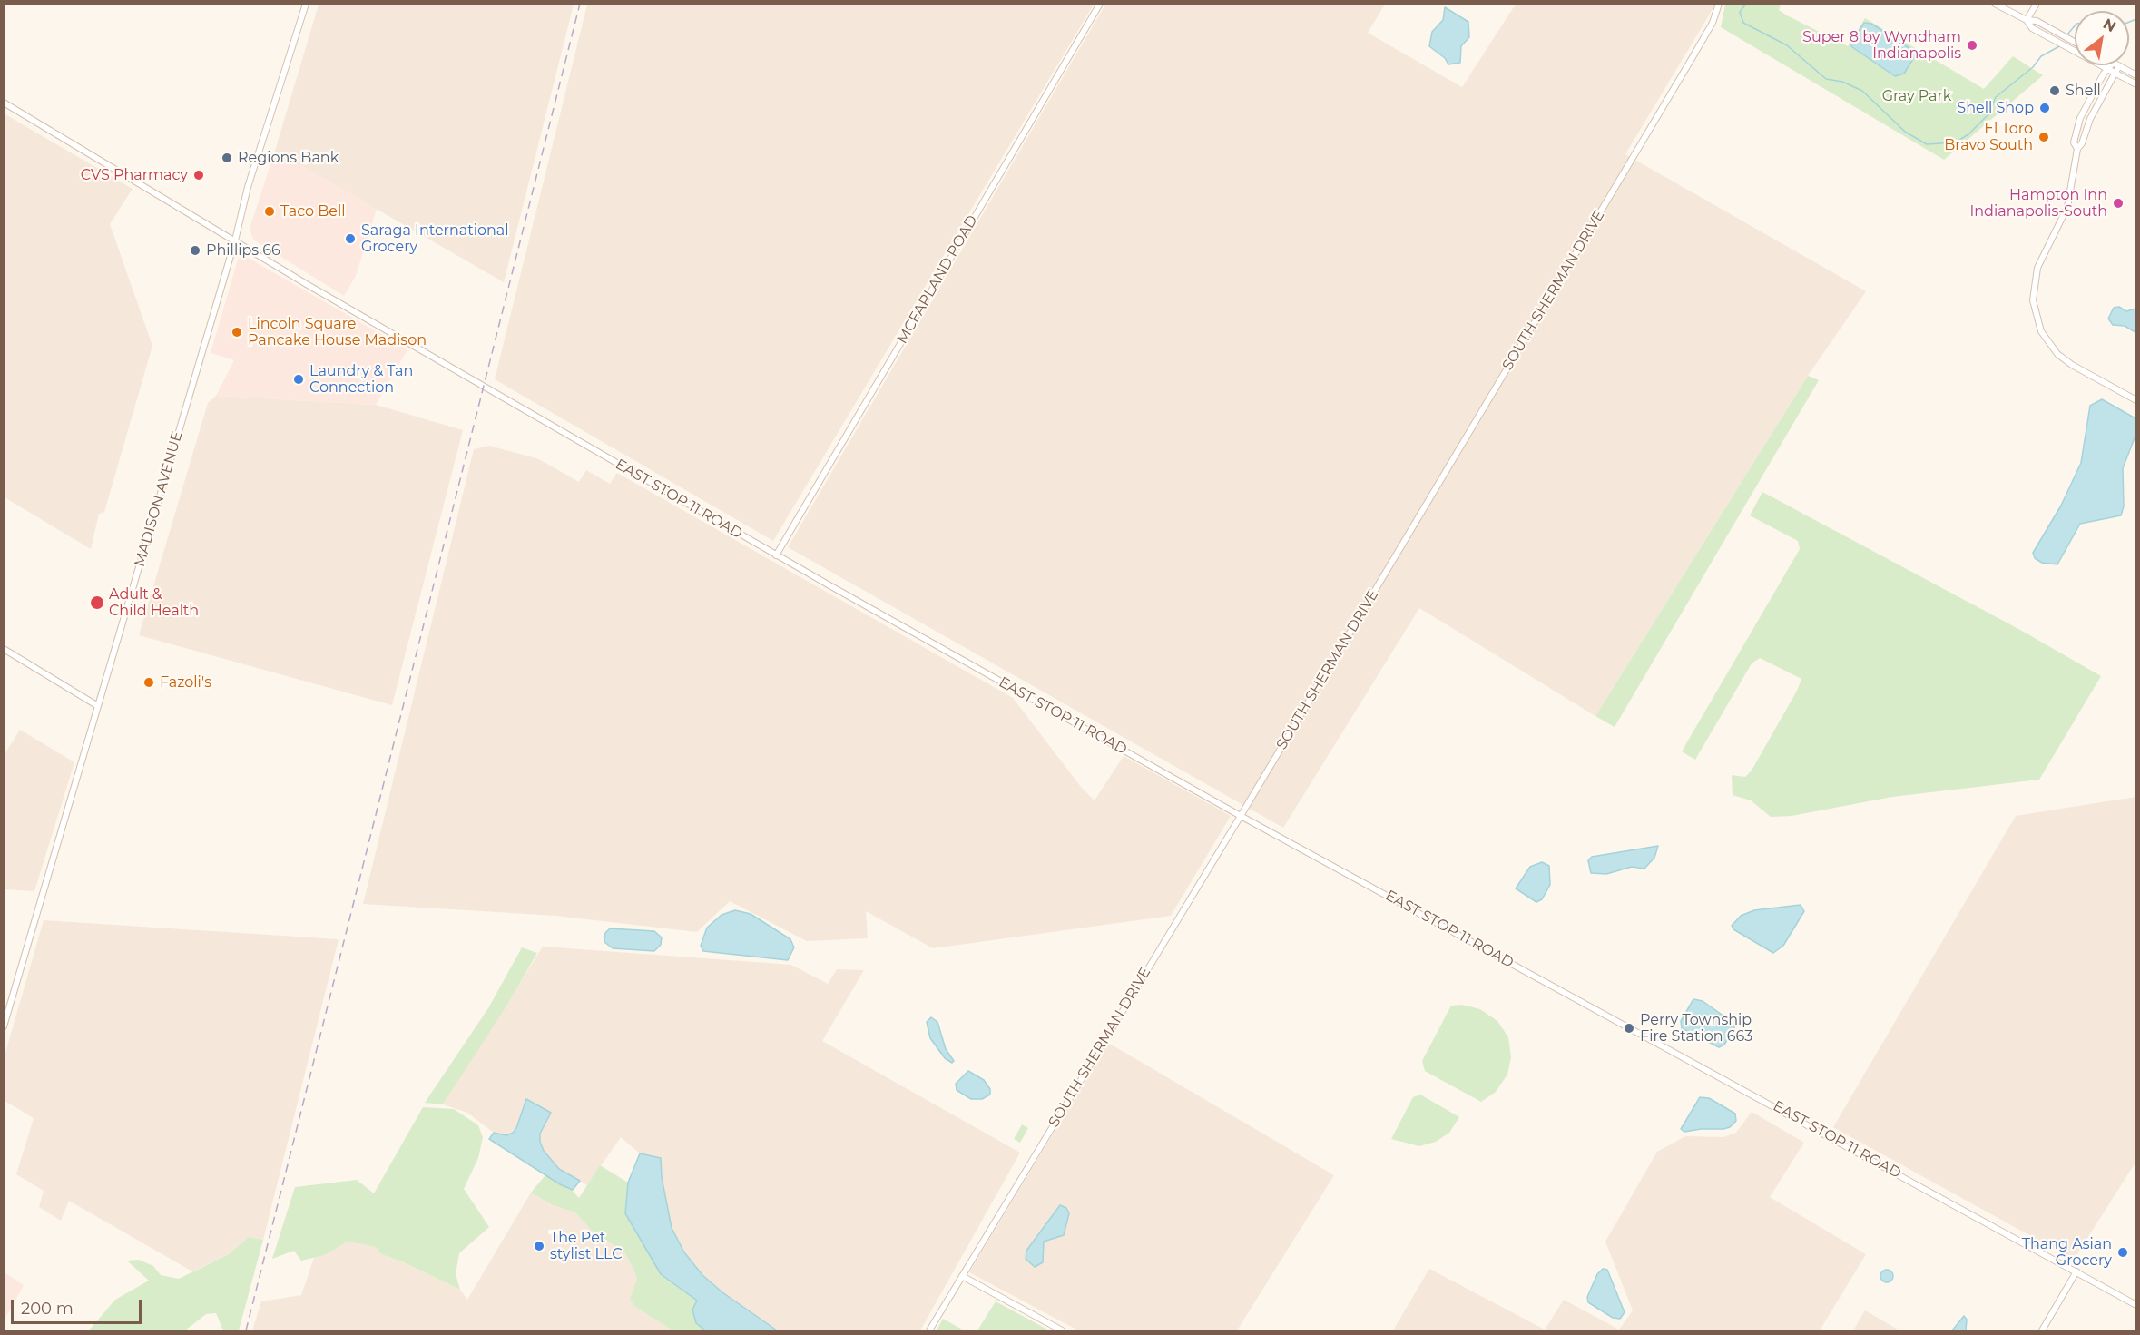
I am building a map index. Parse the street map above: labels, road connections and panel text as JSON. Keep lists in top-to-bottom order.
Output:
{
  "streets": {
    "main road": [
      "MCFARLAND ROAD",
      "SOUTH SHERMAN DRIVE",
      "MADISON AVENUE",
      "EAST STOP 11 ROAD"
    ]
  },
  "crossings": [
    ["MCFARLAND ROAD", "EAST STOP 11 ROAD"],
    ["SOUTH SHERMAN DRIVE", "EAST STOP 11 ROAD"],
    ["MADISON AVENUE", "EAST STOP 11 ROAD"]
  ],
  "parks": ["Gray Park"],
  "places": [
    "Super 8 by Wyndham Indianapolis",
    "Shell",
    "Shell Shop",
    "El Toro Bravo South",
    "Regions Bank",
    "CVS Pharmacy",
    "Hampton Inn Indianapolis-South",
    "Taco Bell",
    "Saraga International Grocery",
    "Phillips 66",
    "Lincoln Square Pancake House Madison",
    "Laundry & Tan Connection",
    "Adult & Child Health",
    "Fazoli's",
    "Perry Township Fire Station 663",
    "The Pet stylist LLC",
    "Thang Asian Grocery"
  ],
  "scale_bar": "200 m",
  "north": "top right"
}
